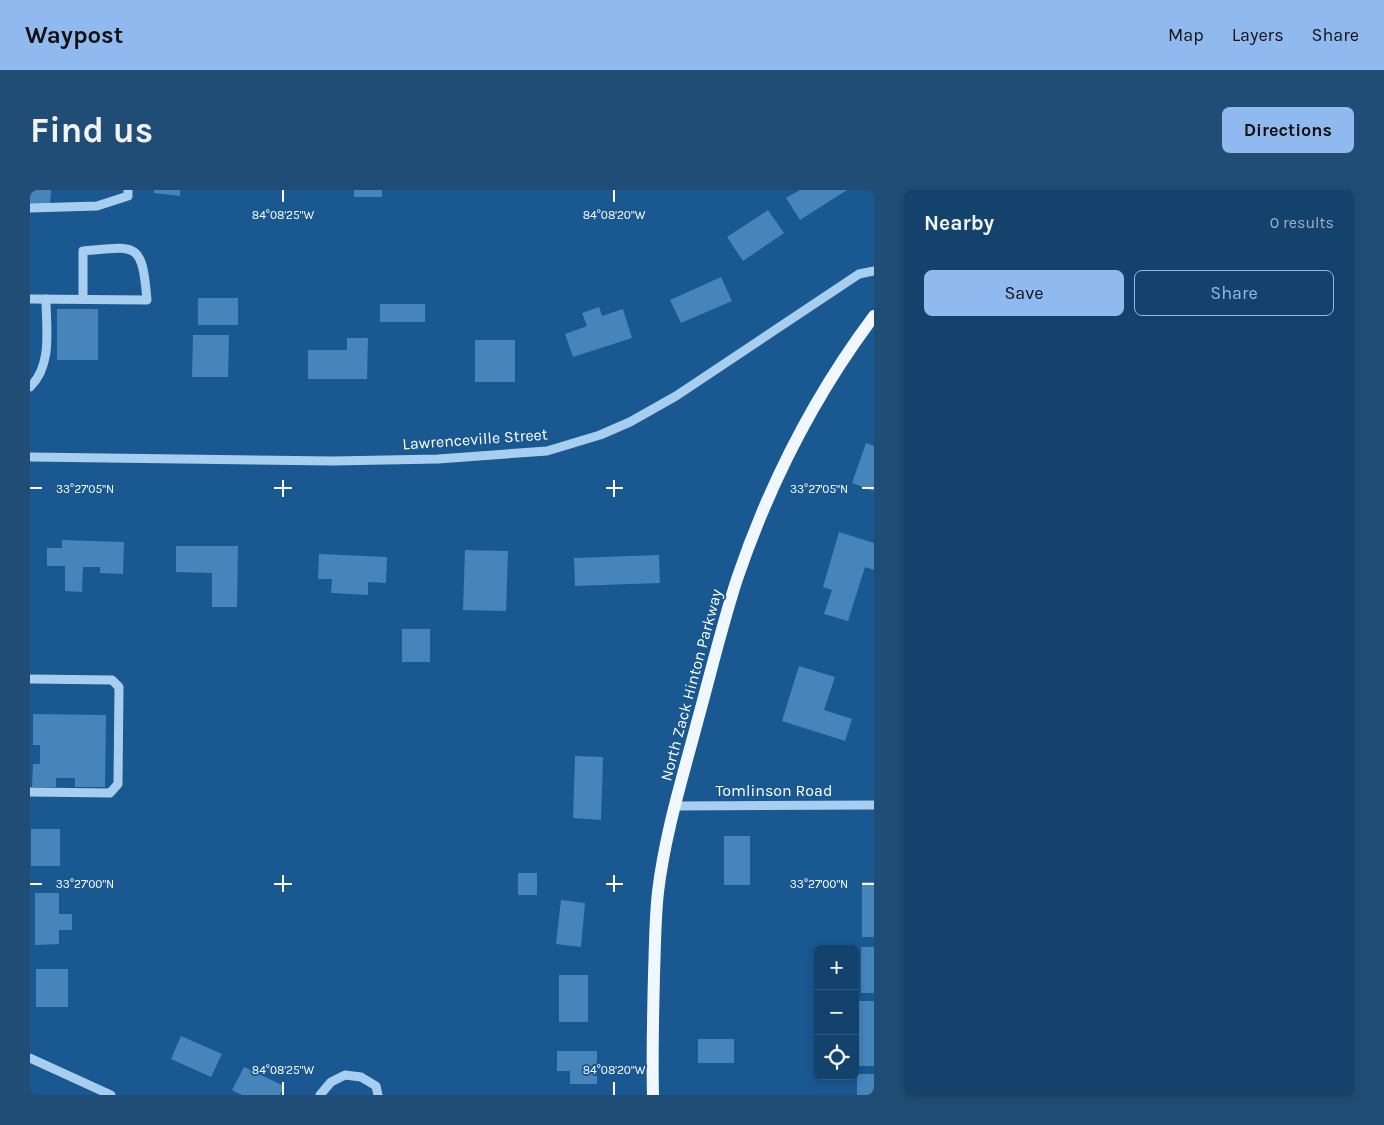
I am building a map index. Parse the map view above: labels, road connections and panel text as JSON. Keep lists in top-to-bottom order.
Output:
{
  "streets": {
    "main road": ["North Zack Hinton Parkway"],
    "street": ["Lawrenceville Street", "Tomlinson Road"]
  },
  "crossings": [
    ["North Zack Hinton Parkway", "Tomlinson Road"]
  ],
  "page": {
    "header": "Waypost",
    "nav": ["Map", "Layers", "Share"],
    "buttons": [
      "Directions",
      ["Save", "Share"]
    ],
    "title": "Find us",
    "heading": ["Nearby", "0 results"],
    "map_buttons": ["+", "−"]
  },
  "coordinates": [
    "84°08'25\"W",
    "84°08'20\"W",
    "33°27'05\"N",
    "33°27'00\"N"
  ]
}
